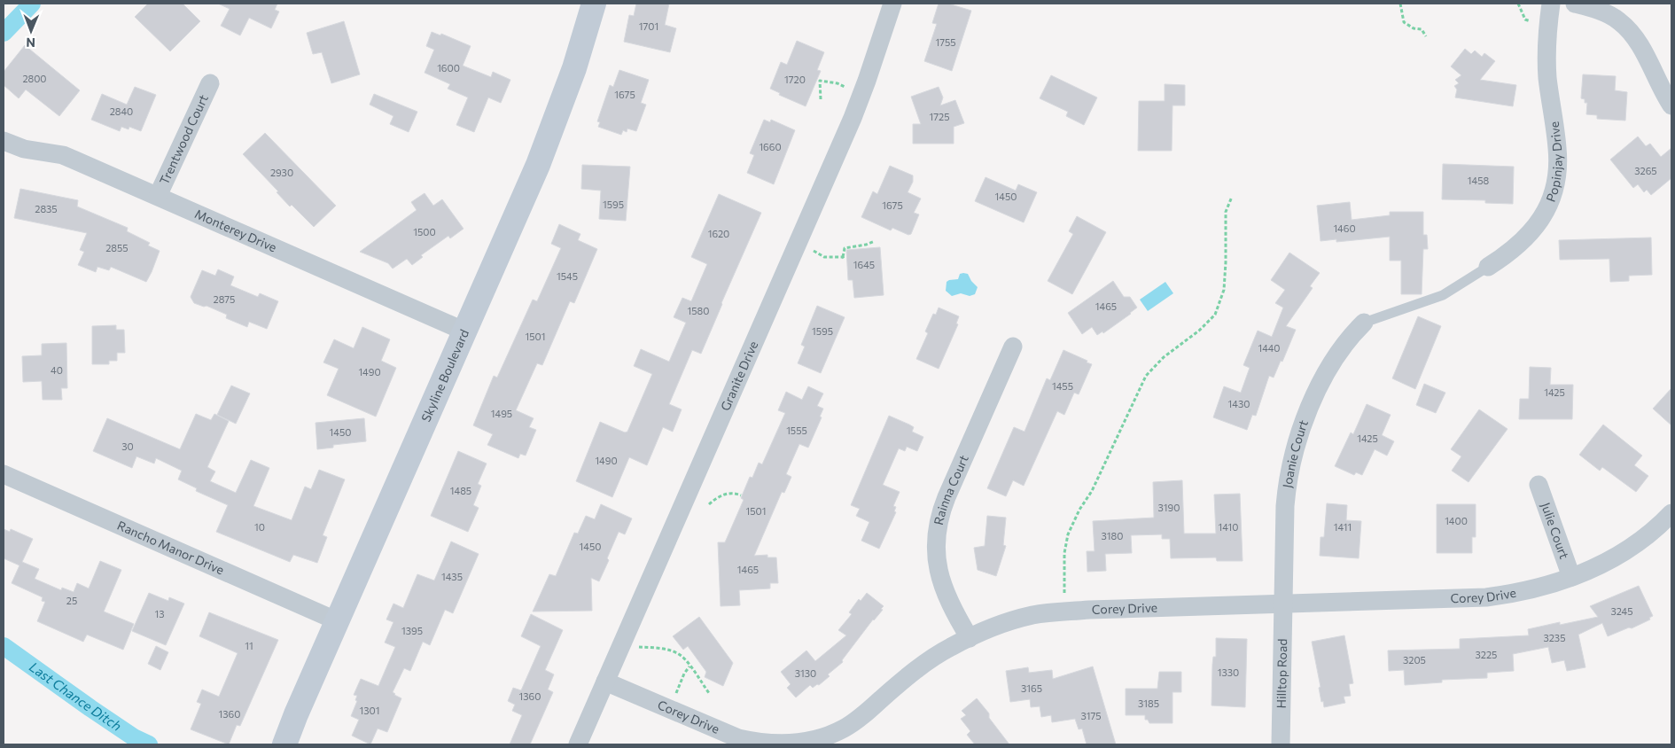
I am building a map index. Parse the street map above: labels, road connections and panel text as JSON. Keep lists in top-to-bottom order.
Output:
{
  "streets": {
    "street": [
      "Trentwood Court",
      "Popinjay Drive",
      "Monterey Drive",
      "Granite Drive",
      "Skyline Boulevard",
      "Joanie Court",
      "Rainna Court",
      "Julie Court",
      "Rancho Manor Drive",
      "Corey Drive",
      "Hilltop Road"
    ]
  },
  "crossings": [
    ["Trentwood Court", "Monterey Drive"],
    ["Monterey Drive", "Skyline Boulevard"],
    ["Granite Drive", "Corey Drive"],
    ["Skyline Boulevard", "Rancho Manor Drive"],
    ["Joanie Court", "Corey Drive"],
    ["Joanie Court", "Hilltop Road"],
    ["Rainna Court", "Corey Drive"],
    ["Julie Court", "Corey Drive"],
    ["Corey Drive", "Hilltop Road"]
  ],
  "water": ["Last Chance Ditch"],
  "house_numbers": [
    "1701",
    "1755",
    "1600",
    "2800",
    "1720",
    "1675",
    "2840",
    "1725",
    "1660",
    "3265",
    "2930",
    "1458",
    "1450",
    "1595",
    "1675",
    "2835",
    "1460",
    "1500",
    "1620",
    "2855",
    "1645",
    "1545",
    "2875",
    "1465",
    "1580",
    "1595",
    "1501",
    "1440",
    "40",
    "1490",
    "1455",
    "1425",
    "1430",
    "1495",
    "1555",
    "1450",
    "1425",
    "30",
    "1490",
    "1485",
    "3190",
    "1501",
    "1400",
    "10",
    "1410",
    "1411",
    "3180",
    "1450",
    "1465",
    "1435",
    "25",
    "3245",
    "13",
    "1395",
    "3235",
    "11",
    "3225",
    "3205",
    "1330",
    "3130",
    "3165",
    "1360",
    "3185",
    "1301",
    "1360",
    "3175"
  ],
  "north": "bottom"
}
